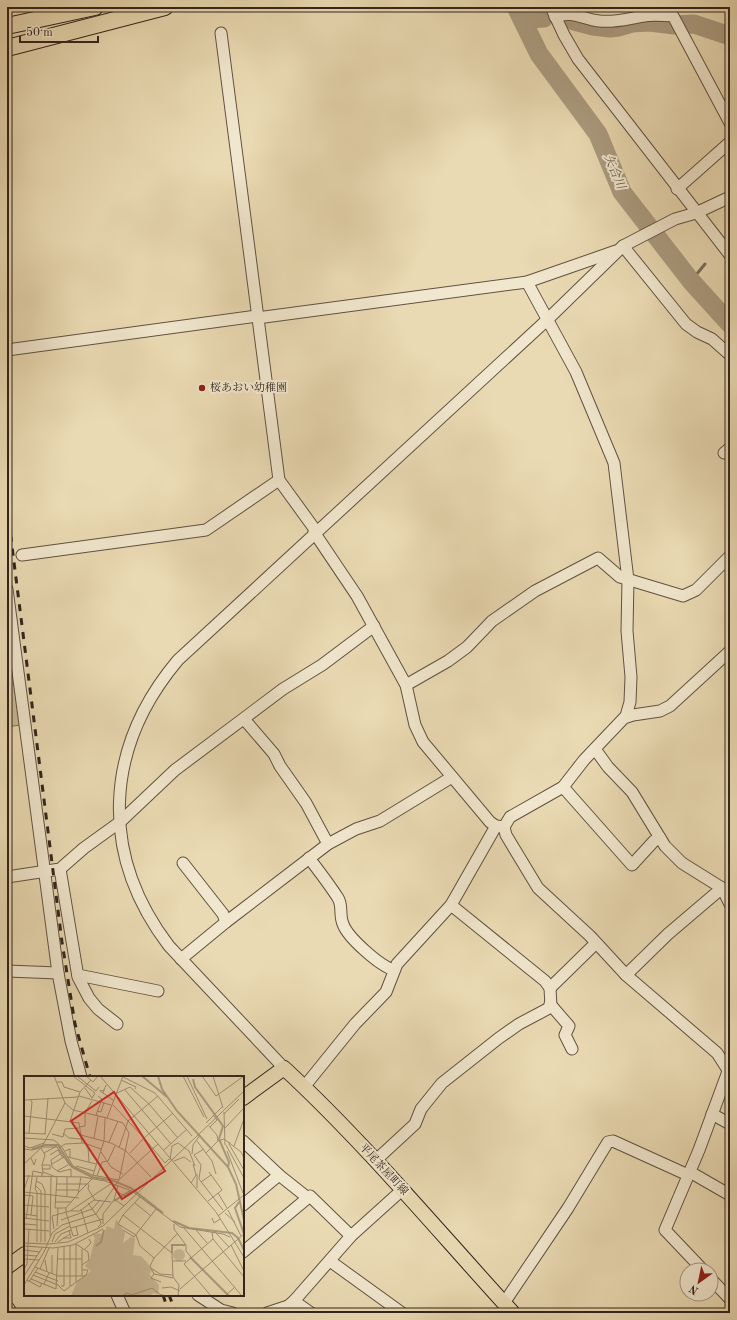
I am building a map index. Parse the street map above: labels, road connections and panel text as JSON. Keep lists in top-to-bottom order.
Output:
{
  "streets": {
    "main road": ["平尾茶屋町線"]
  },
  "water": ["矢合川"],
  "places": ["桜あおい幼稚園"],
  "scale_bar": "50 m",
  "north": "bottom left"
}
